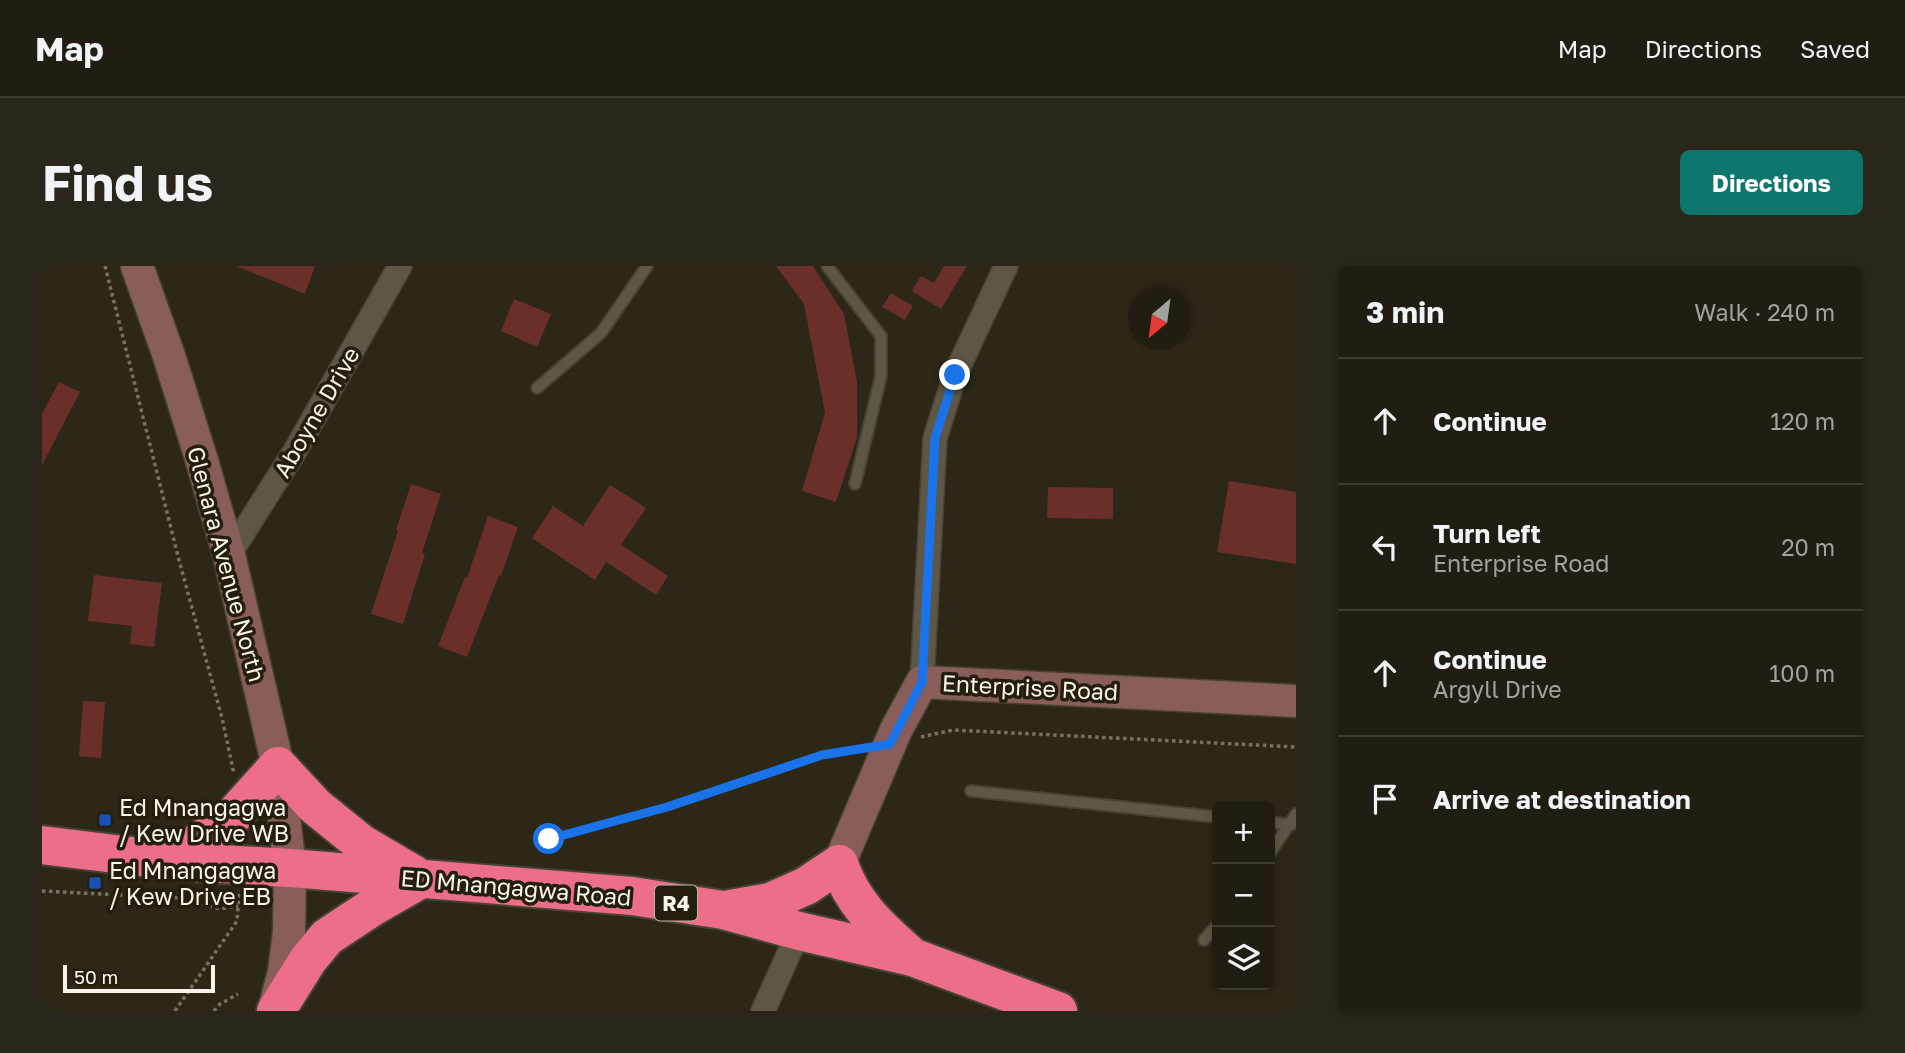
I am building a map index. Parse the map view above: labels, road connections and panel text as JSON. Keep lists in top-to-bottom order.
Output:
{
  "streets": {
    "highway": ["ED Mnangagwa Road", "R4"],
    "street": ["Aboyne Drive", "Glenara Avenue North", "Enterprise Road"]
  },
  "crossings": [
    ["Aboyne Drive", "Glenara Avenue North"],
    ["Glenara Avenue North", "ED Mnangagwa Road"]
  ],
  "places": {
    "transit": ["Ed Mnangagwa / Kew Drive WB", "Ed Mnangagwa / Kew Drive EB"]
  },
  "scale_bar": "50 m",
  "north": "bottom left",
  "page": {
    "header": "Map",
    "nav": ["Map", "Directions", "Saved"],
    "buttons": "Directions",
    "title": "Find us",
    "heading": ["3 min", "Walk · 240 m"],
    "list": [
      ["Continue", "120 m"],
      ["Turn left", "Enterprise Road", "20 m"],
      ["Continue", "Argyll Drive", "100 m"],
      "Arrive at destination"
    ],
    "map_buttons": ["+", "−"],
    "scale": "50 m"
  }
}
